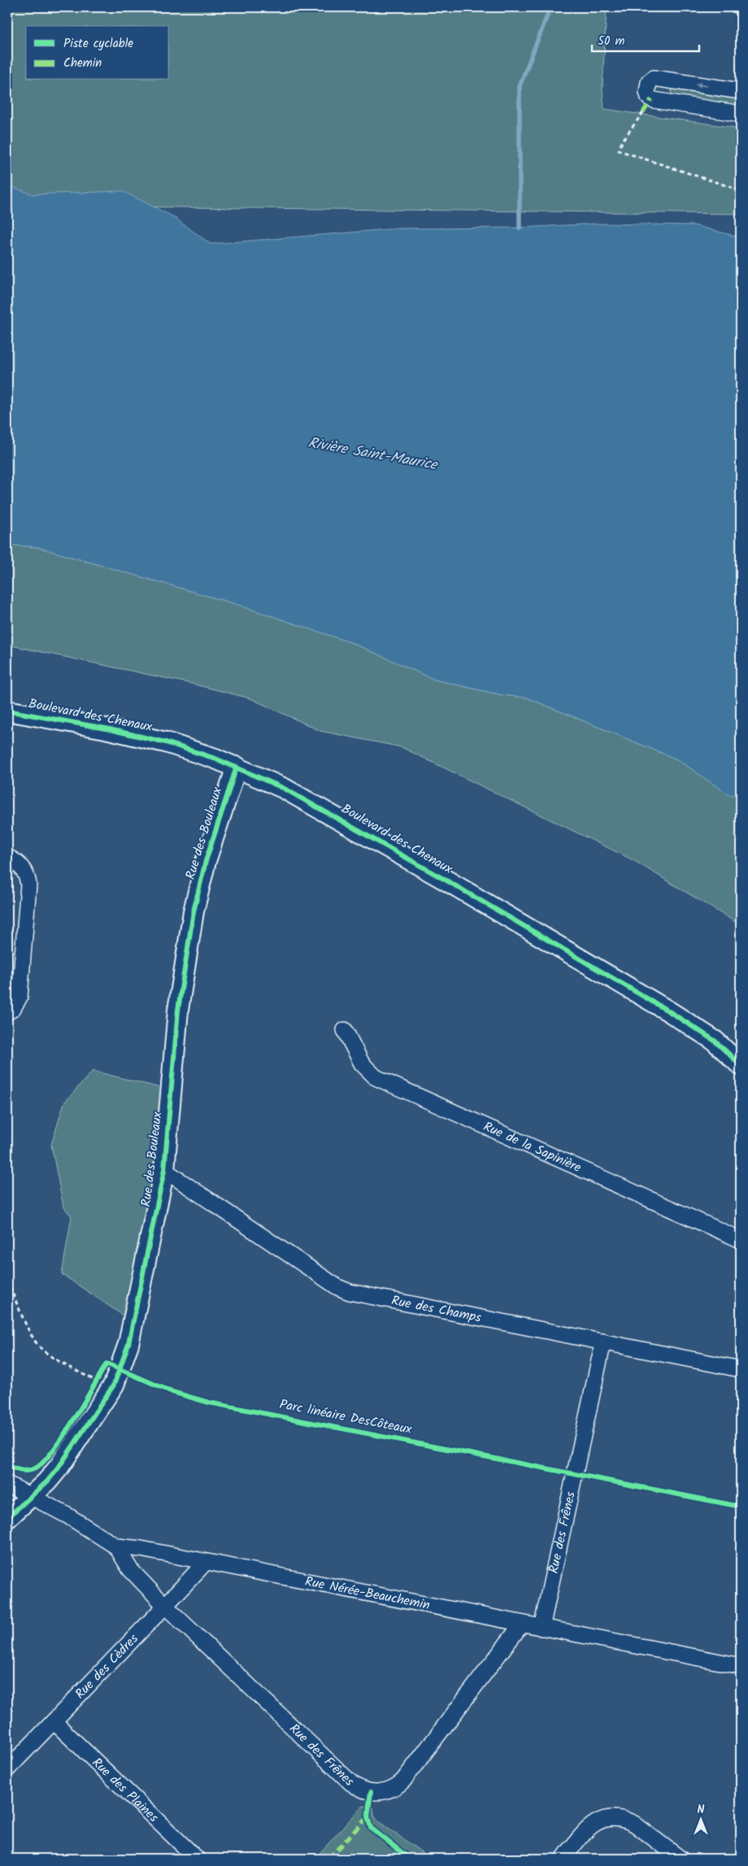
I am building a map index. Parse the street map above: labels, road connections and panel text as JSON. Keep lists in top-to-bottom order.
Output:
{
  "streets": {
    "street": [
      "Boulevard des Chenaux",
      "Rue des Bouleaux",
      "Rue de la Sapinière",
      "Rue des Champs",
      "Rue des Frênes",
      "Rue Nérée-Beauchemin",
      "Rue des Cèdres",
      "Rue des Plaines"
    ],
    "cycle path": ["Parc linéaire DesCôteaux"]
  },
  "crossings": [
    ["Boulevard des Chenaux", "Rue des Bouleaux"],
    ["Rue des Bouleaux", "Rue des Champs"],
    ["Rue des Bouleaux", "Rue Nérée-Beauchemin"],
    ["Rue des Champs", "Rue des Frênes"],
    ["Rue des Frênes", "Rue Nérée-Beauchemin"],
    ["Rue des Frênes", "Rue des Cèdres"],
    ["Rue Nérée-Beauchemin", "Rue des Cèdres"],
    ["Rue des Cèdres", "Rue des Plaines"]
  ],
  "water": ["Rivière Saint-Maurice"],
  "legend": ["Piste cyclable", "Chemin"],
  "scale_bar": "50 m",
  "north": "top"
}
